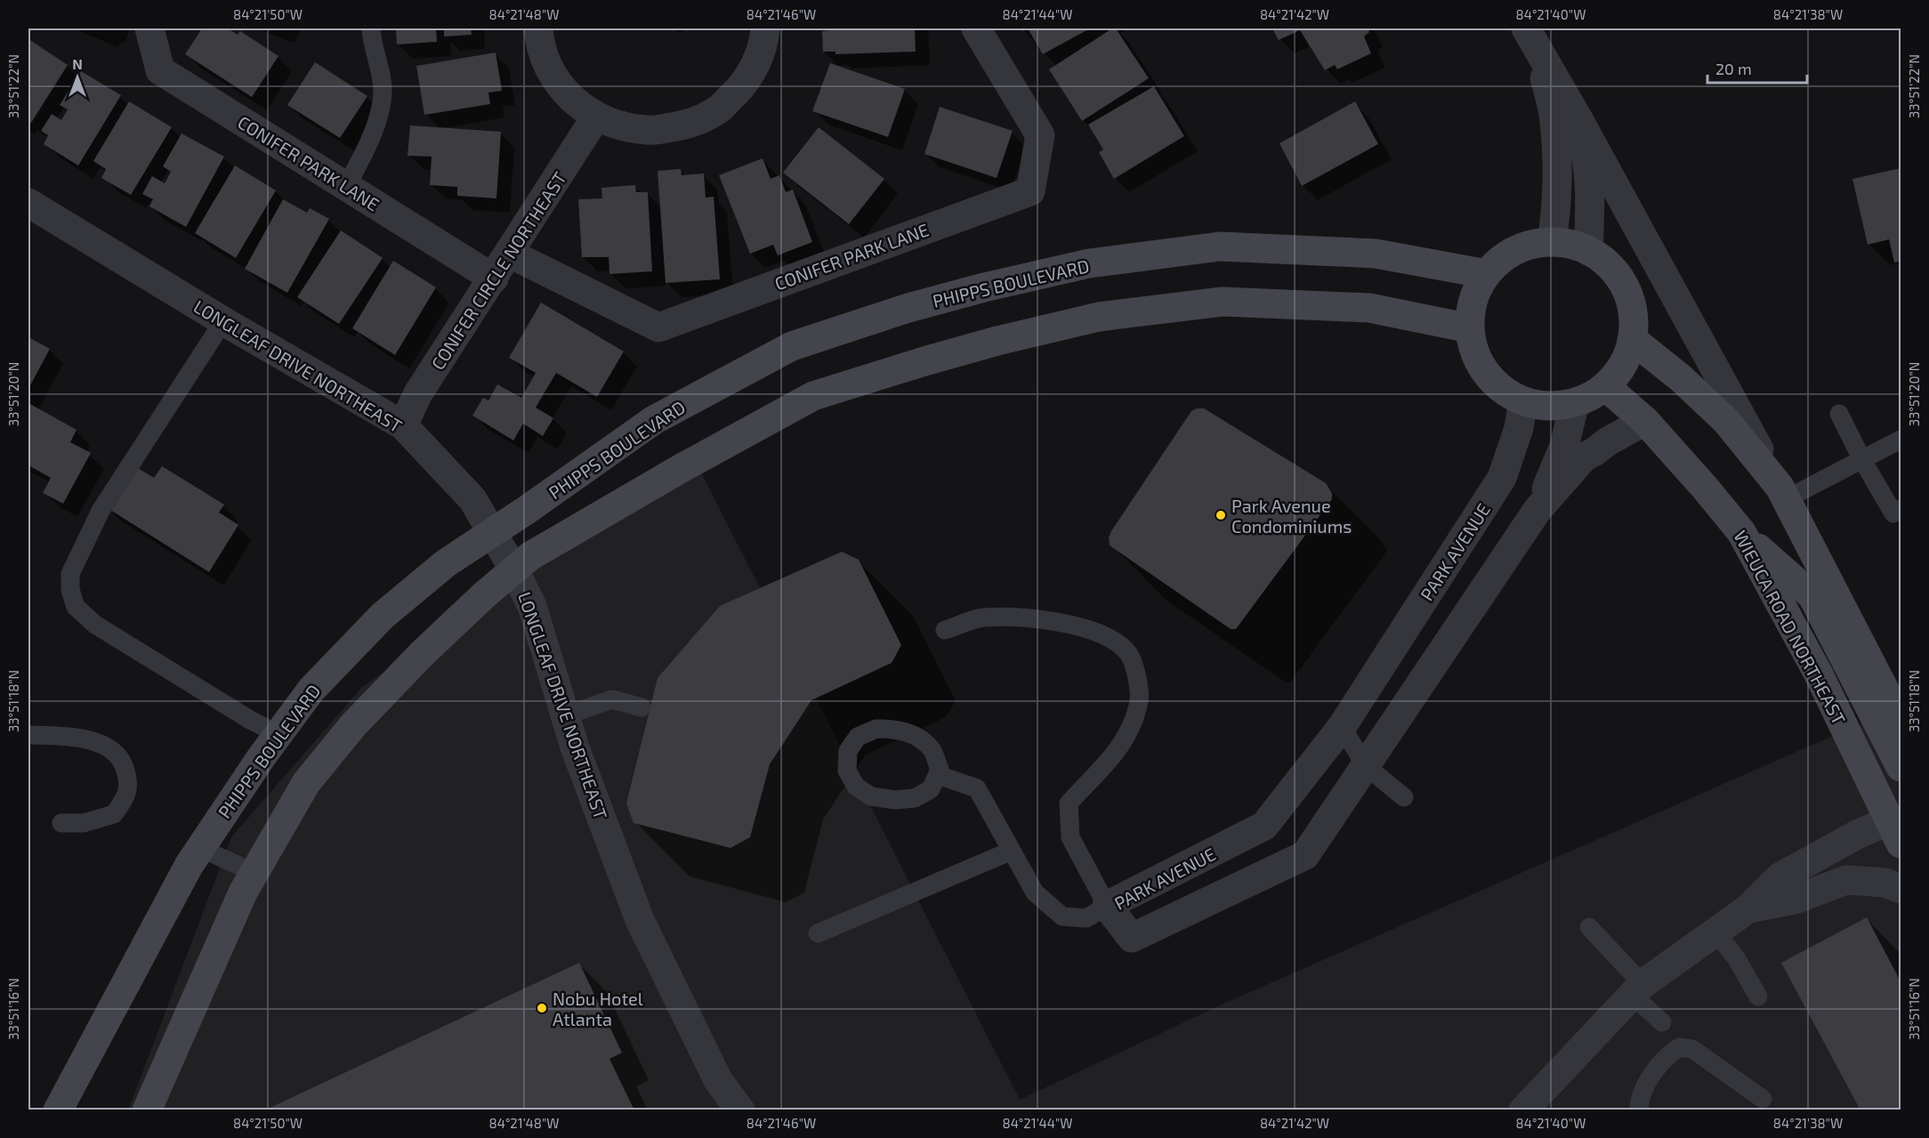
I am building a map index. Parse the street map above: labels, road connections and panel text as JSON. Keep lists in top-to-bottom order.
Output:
{
  "streets": {
    "main road": ["PHIPPS BOULEVARD", "WIEUCA ROAD NORTHEAST"],
    "street": [
      "CONIFER PARK LANE",
      "CONIFER CIRCLE NORTHEAST",
      "LONGLEAF DRIVE NORTHEAST",
      "PARK AVENUE"
    ]
  },
  "crossings": [
    ["CONIFER PARK LANE", "CONIFER CIRCLE NORTHEAST"],
    ["CONIFER CIRCLE NORTHEAST", "LONGLEAF DRIVE NORTHEAST"],
    ["PHIPPS BOULEVARD", "LONGLEAF DRIVE NORTHEAST"],
    ["PHIPPS BOULEVARD", "PARK AVENUE"],
    ["PHIPPS BOULEVARD", "WIEUCA ROAD NORTHEAST"],
    ["PARK AVENUE", "WIEUCA ROAD NORTHEAST"]
  ],
  "places": ["Park Avenue Condominiums", "Nobu Hotel Atlanta"],
  "scale_bar": "20 m",
  "north": "top",
  "coordinates": [
    "84°21'50\"W",
    "84°21'48\"W",
    "84°21'46\"W",
    "84°21'44\"W",
    "84°21'42\"W",
    "84°21'40\"W",
    "84°21'38\"W",
    "33°51'22\"N",
    "33°51'20\"N",
    "33°51'18\"N",
    "33°51'16\"N"
  ]
}
